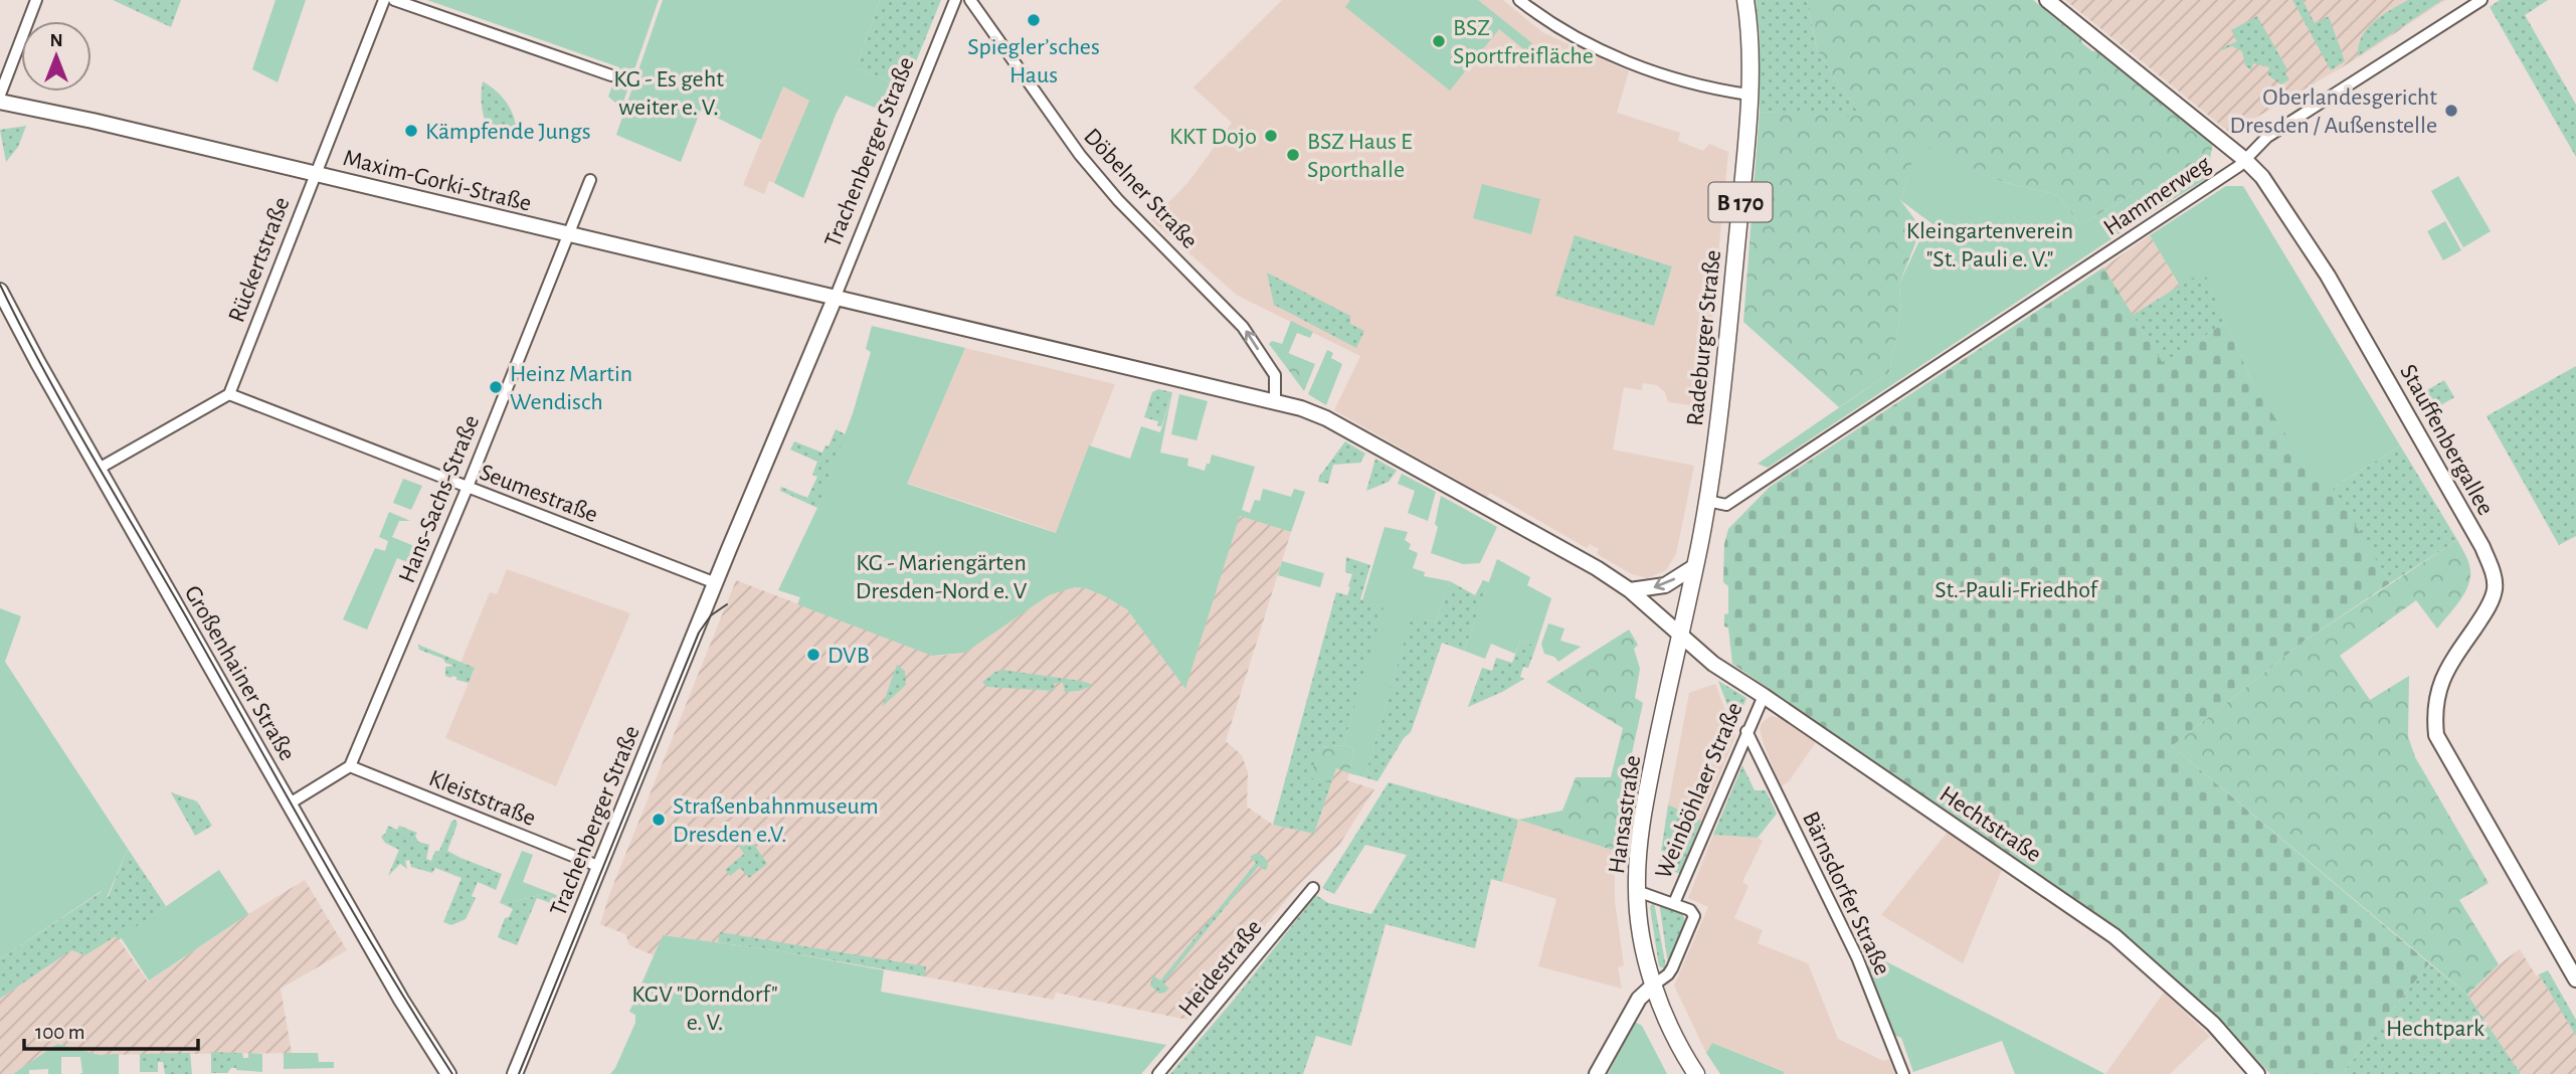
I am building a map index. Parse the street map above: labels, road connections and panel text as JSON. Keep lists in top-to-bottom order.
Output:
{
  "streets": {
    "main road": ["B 170", "Radeburger Straße", "Hansastraße"],
    "street": [
      "Trachenberger Straße",
      "Maxim-Gorki-Straße",
      "Döbelner Straße",
      "Hammerweg",
      "Rückertstraße",
      "Stauffenbergallee",
      "Seumestraße",
      "Hans-Sachs-Straße",
      "Großenhainer Straße",
      "Weinböhlaer Straße",
      "Kleiststraße",
      "Hechtstraße",
      "Bärnsdorfer Straße",
      "Heidestraße"
    ]
  },
  "crossings": [
    ["Trachenberger Straße", "Maxim-Gorki-Straße"],
    ["Trachenberger Straße", "Seumestraße"],
    ["Trachenberger Straße", "Kleiststraße"],
    ["Maxim-Gorki-Straße", "Döbelner Straße"],
    ["Maxim-Gorki-Straße", "Rückertstraße"],
    ["Maxim-Gorki-Straße", "Hans-Sachs-Straße"],
    ["Hammerweg", "Radeburger Straße"],
    ["Hammerweg", "Stauffenbergallee"],
    ["Rückertstraße", "Seumestraße"],
    ["Radeburger Straße", "Hansastraße"],
    ["Radeburger Straße", "Hechtstraße"],
    ["Seumestraße", "Hans-Sachs-Straße"],
    ["Hans-Sachs-Straße", "Kleiststraße"],
    ["Weinböhlaer Straße", "Hansastraße"],
    ["Weinböhlaer Straße", "Hechtstraße"],
    ["Weinböhlaer Straße", "Bärnsdorfer Straße"],
    ["Hansastraße", "Hechtstraße"]
  ],
  "one_way": ["Döbelner Straße"],
  "parks": [
    "KG - Es geht weiter e. V.",
    "Kleingartenverein \"St. Pauli e. V.\"",
    "KG - Mariengärten Dresden-Nord e. V",
    "St.-Pauli-Friedhof",
    "KGV \"Dorndorf\" e. V.",
    "Hechtpark"
  ],
  "places": [
    "Spiegler’sches Haus",
    "BSZ Sportfreifläche",
    "Oberlandesgericht Dresden / Außenstelle",
    "Kämpfende Jungs",
    "KKT Dojo",
    "BSZ Haus E Sporthalle",
    "Heinz Martin Wendisch",
    "DVB",
    "Straßenbahnmuseum Dresden e.V."
  ],
  "scale_bar": "100 m",
  "north": "top"
}
